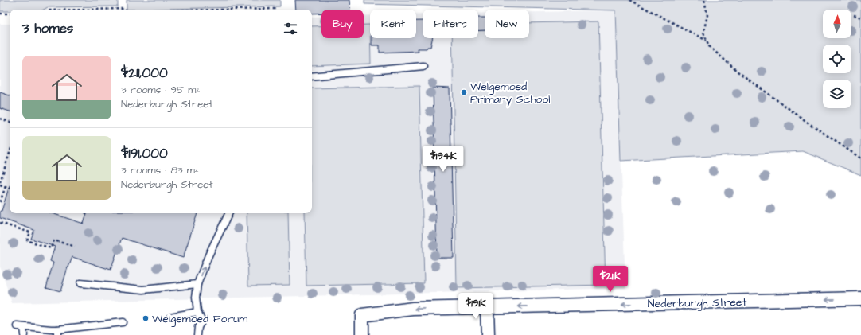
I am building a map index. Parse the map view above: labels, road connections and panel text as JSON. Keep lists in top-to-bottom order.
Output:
{
  "streets": {
    "street": ["Nederburgh Street"]
  },
  "one_way": ["Nederburgh Street"],
  "places": ["Welgemoed Primary School", "Welgemoed Forum"],
  "north": "top",
  "page": {
    "chip": [
      "Buy",
      "Rent",
      "Filters",
      "New"
    ],
    "heading": "3 homes",
    "list": [
      {
        "name": "$211,000",
        "note": "3 rooms · 95 m² · Nederburgh Street"
      },
      {
        "name": "$191,000",
        "note": "3 rooms · 83 m² · Nederburgh Street"
      }
    ],
    "price": ["$194K", "$211K", "$191K"]
  }
}
